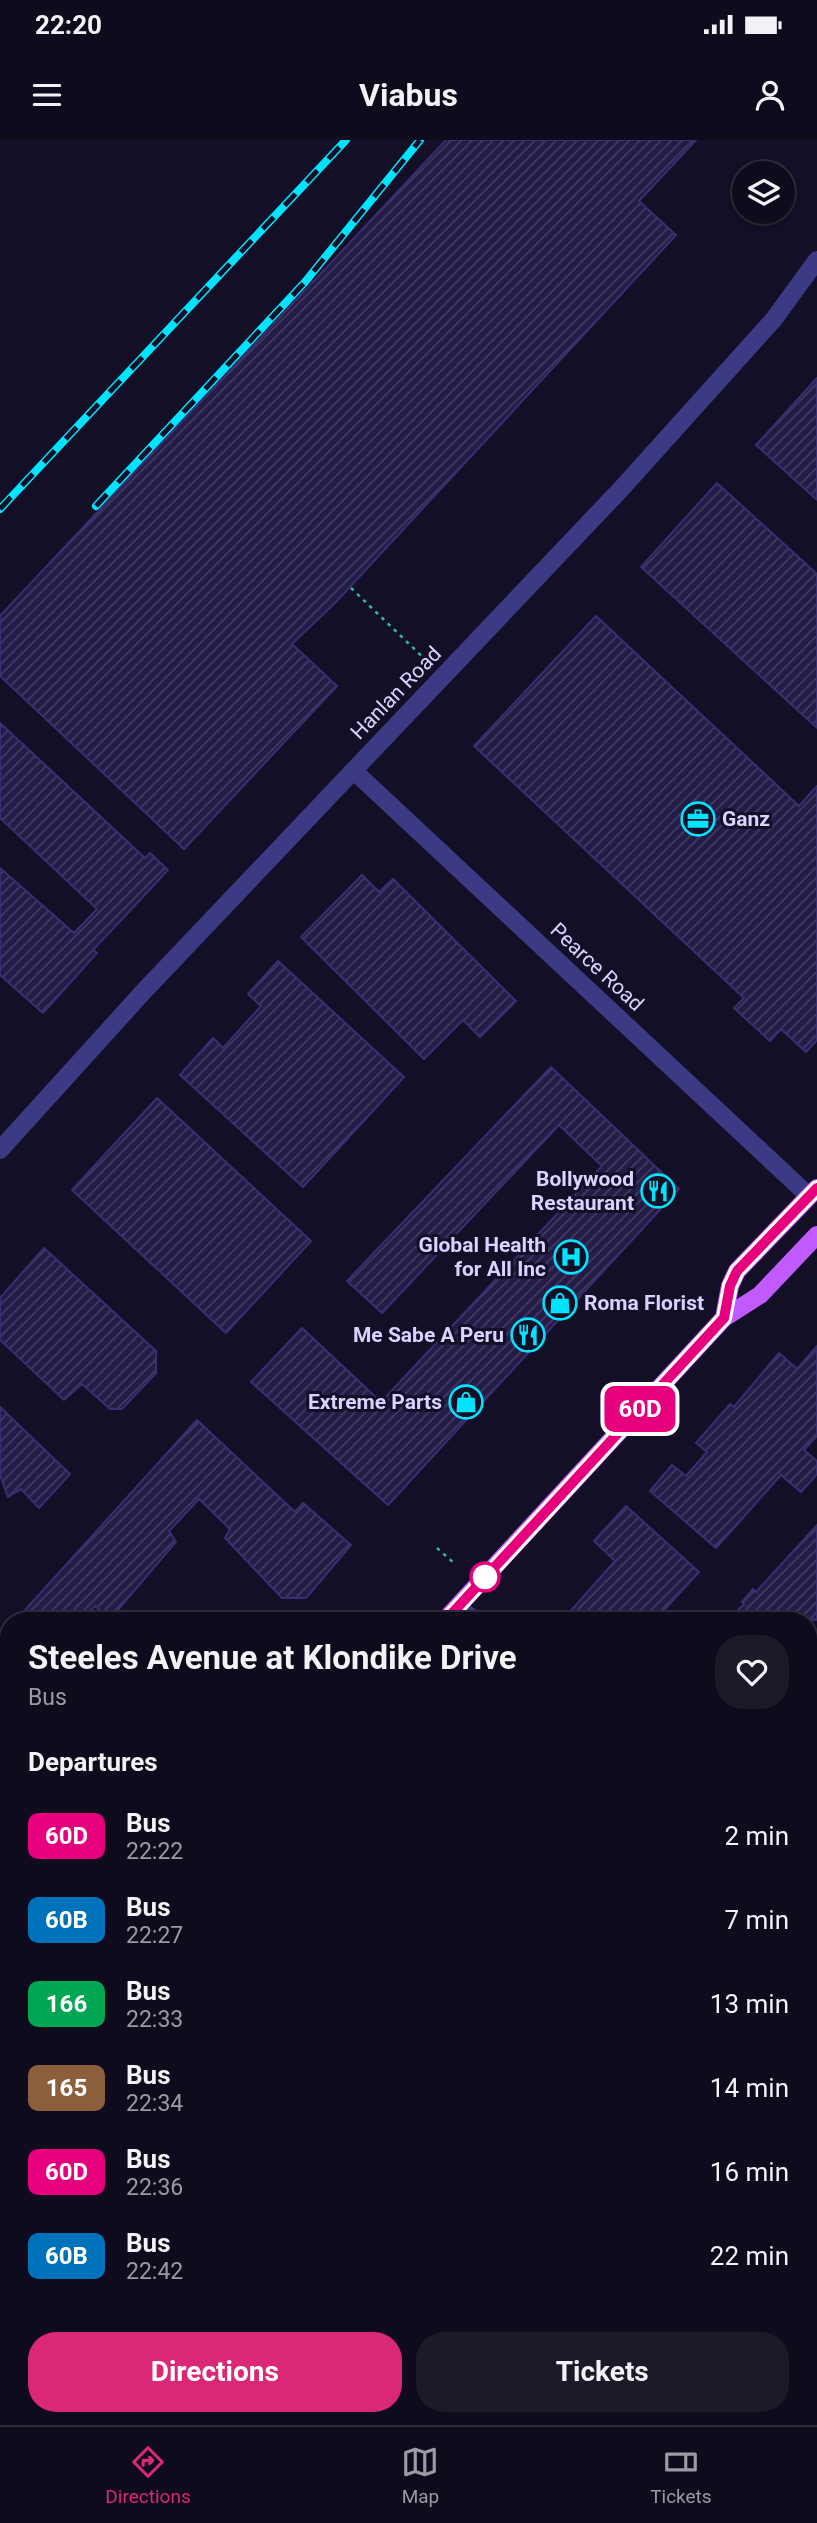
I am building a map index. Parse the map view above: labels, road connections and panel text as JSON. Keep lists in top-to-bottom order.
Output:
{
  "streets": {
    "street": ["Hanlan Road", "Pearce Road"]
  },
  "crossings": [
    ["Hanlan Road", "Pearce Road"]
  ],
  "places": {
    "office": ["Ganz"],
    "restaurant": ["Bollywood Restaurant", "Me Sabe A Peru"],
    "hospital": ["Global Health for All Inc"],
    "shop": ["Roma Florist", "Extreme Parts"]
  },
  "lines": ["bus line 60D"],
  "page": {
    "status": "22:20",
    "header": "Viabus",
    "on_map": "60D",
    "heading": [
      ["Steeles Avenue at Klondike Drive", "Bus"],
      "Departures"
    ],
    "list": [
      {
        "mark": "60D",
        "name": "Bus",
        "note": "22:22",
        "value": "2 min"
      },
      {
        "mark": "60B",
        "name": "Bus",
        "note": "22:27",
        "value": "7 min"
      },
      {
        "mark": "166",
        "name": "Bus",
        "note": "22:33",
        "value": "13 min"
      },
      {
        "mark": "165",
        "name": "Bus",
        "note": "22:34",
        "value": "14 min"
      },
      {
        "mark": "60D",
        "name": "Bus",
        "note": "22:36",
        "value": "16 min"
      },
      {
        "mark": "60B",
        "name": "Bus",
        "note": "22:42",
        "value": "22 min"
      }
    ],
    "buttons": ["Directions", "Tickets"],
    "tabs": ["Directions", "Map", "Tickets"]
  }
}
